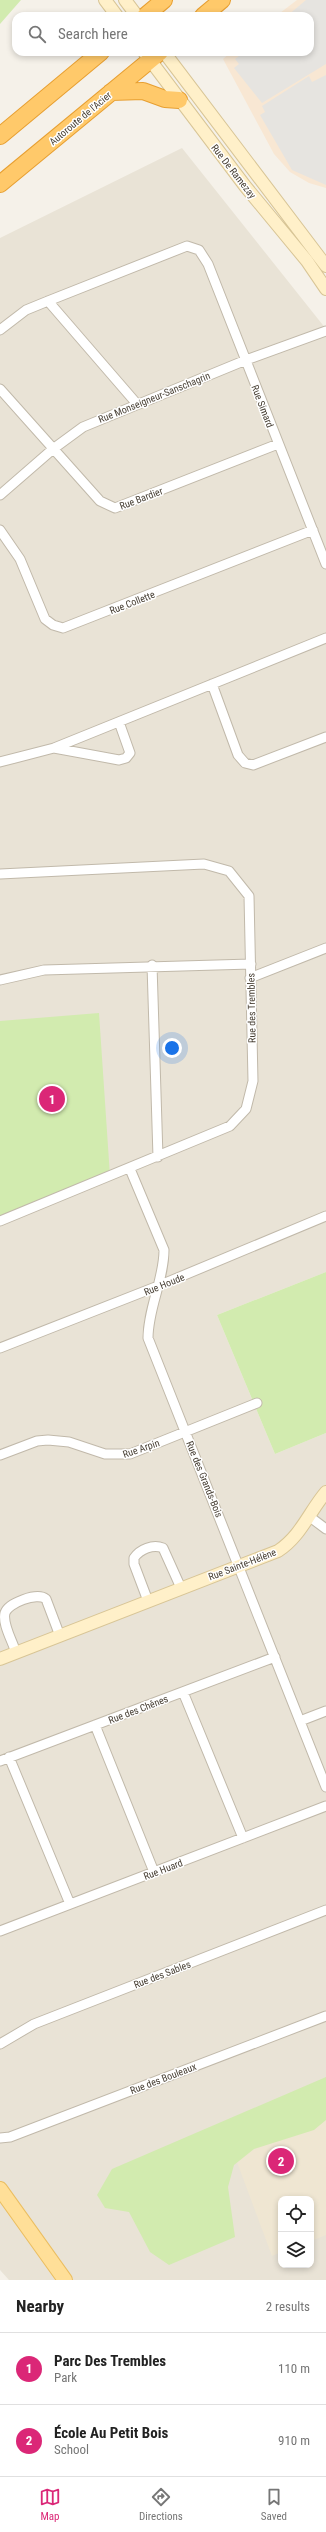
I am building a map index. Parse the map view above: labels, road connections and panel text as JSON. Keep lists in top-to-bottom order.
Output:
{
  "streets": {
    "highway": ["Autoroute de l'Acier"],
    "street": [
      "Rue De Ramezay",
      "Rue Monseigneur-Sanschagrin",
      "Rue Simard",
      "Rue Bardier",
      "Rue Collette",
      "Rue des Trembles",
      "Rue Houde",
      "Rue Arpin",
      "Rue des Grands-Bois",
      "Rue Sainte-Hélène",
      "Rue des Chênes",
      "Rue Huard",
      "Rue des Sables",
      "Rue des Bouleaux"
    ]
  },
  "crossings": [
    ["Rue Monseigneur-Sanschagrin", "Rue Simard"],
    ["Rue Monseigneur-Sanschagrin", "Rue Bardier"],
    ["Rue Simard", "Rue Bardier"],
    ["Rue Simard", "Rue Collette"],
    ["Rue des Trembles", "Rue des Grands-Bois"],
    ["Rue Houde", "Rue des Grands-Bois"],
    ["Rue Arpin", "Rue des Grands-Bois"],
    ["Rue des Grands-Bois", "Rue Sainte-Hélène"],
    ["Rue des Grands-Bois", "Rue des Chênes"]
  ],
  "page": {
    "search": "Search here",
    "pins": ["1", "2"],
    "heading": ["Nearby", "2 results"],
    "list": [
      {
        "mark": "1",
        "name": "Parc Des Trembles",
        "note": "Park",
        "value": "110 m"
      },
      {
        "mark": "2",
        "name": "École Au Petit Bois",
        "note": "School",
        "value": "910 m"
      }
    ],
    "nav": ["Map", "Directions", "Saved"]
  }
}
